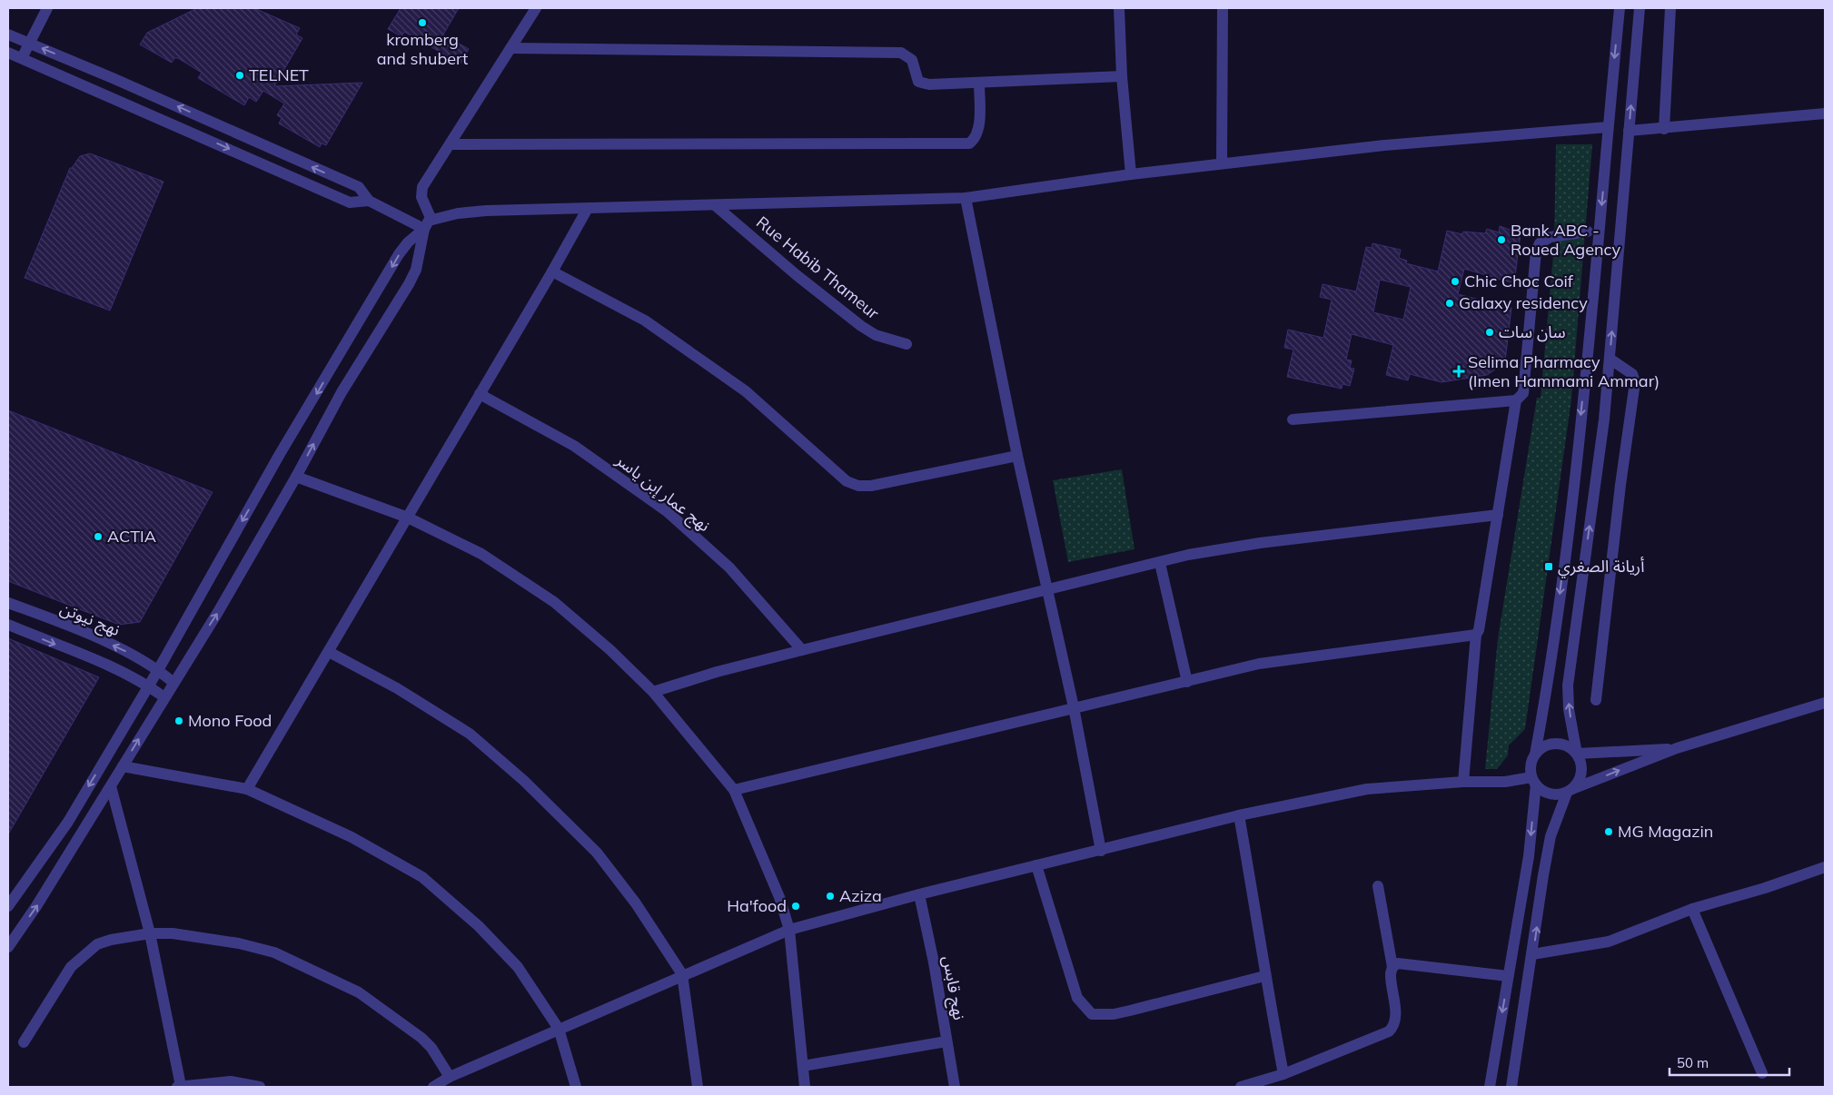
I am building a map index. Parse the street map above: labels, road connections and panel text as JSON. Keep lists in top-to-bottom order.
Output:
{
  "streets": {
    "street": [
      "Rue Habib Thameur",
      "نهج عمار إبن ياسر",
      "نهج نيوتن",
      "نهج قابس"
    ]
  },
  "places": {
    "other": [
      "kromberg and shubert",
      "TELNET",
      "Bank ABC - Roued Agency",
      "Chic Choc Coif",
      "Galaxy residency",
      "سان سات",
      "ACTIA",
      "Mono Food",
      "MG Magazin",
      "Aziza",
      "Ha'food"
    ],
    "health": ["Selima Pharmacy (Imen Hammami Ammar)"],
    "transit": ["أريانة الصغري"]
  },
  "scale_bar": "50 m"
}
